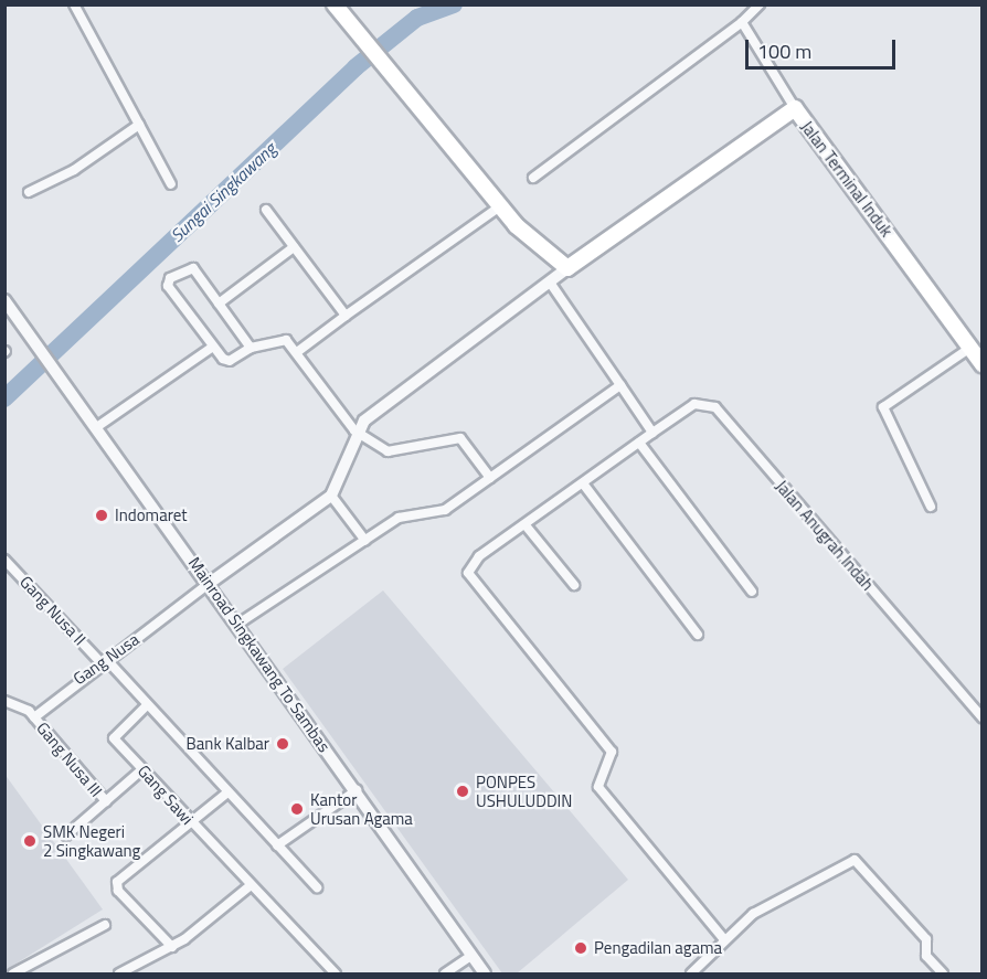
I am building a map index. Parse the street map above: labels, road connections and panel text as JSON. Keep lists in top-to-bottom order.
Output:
{
  "streets": {
    "highway": ["Jalan Terminal Induk"],
    "street": [
      "Jalan Anugrah Indah",
      "Gang Nusa II",
      "Mainroad Singkawang To Sambas",
      "Gang Nusa",
      "Gang Nusa III",
      "Gang Sawi"
    ]
  },
  "crossings": [
    ["Gang Nusa II", "Gang Nusa"],
    ["Gang Nusa II", "Gang Sawi"],
    ["Mainroad Singkawang To Sambas", "Gang Nusa"],
    ["Gang Nusa", "Gang Nusa III"]
  ],
  "water": ["Sungai Singkawang"],
  "places": [
    "Indomaret",
    "Bank Kalbar",
    "PONPES USHULUDDIN",
    "Kantor Urusan Agama",
    "SMK Negeri 2 Singkawang",
    "Pengadilan agama"
  ],
  "scale_bar": "100 m"
}
